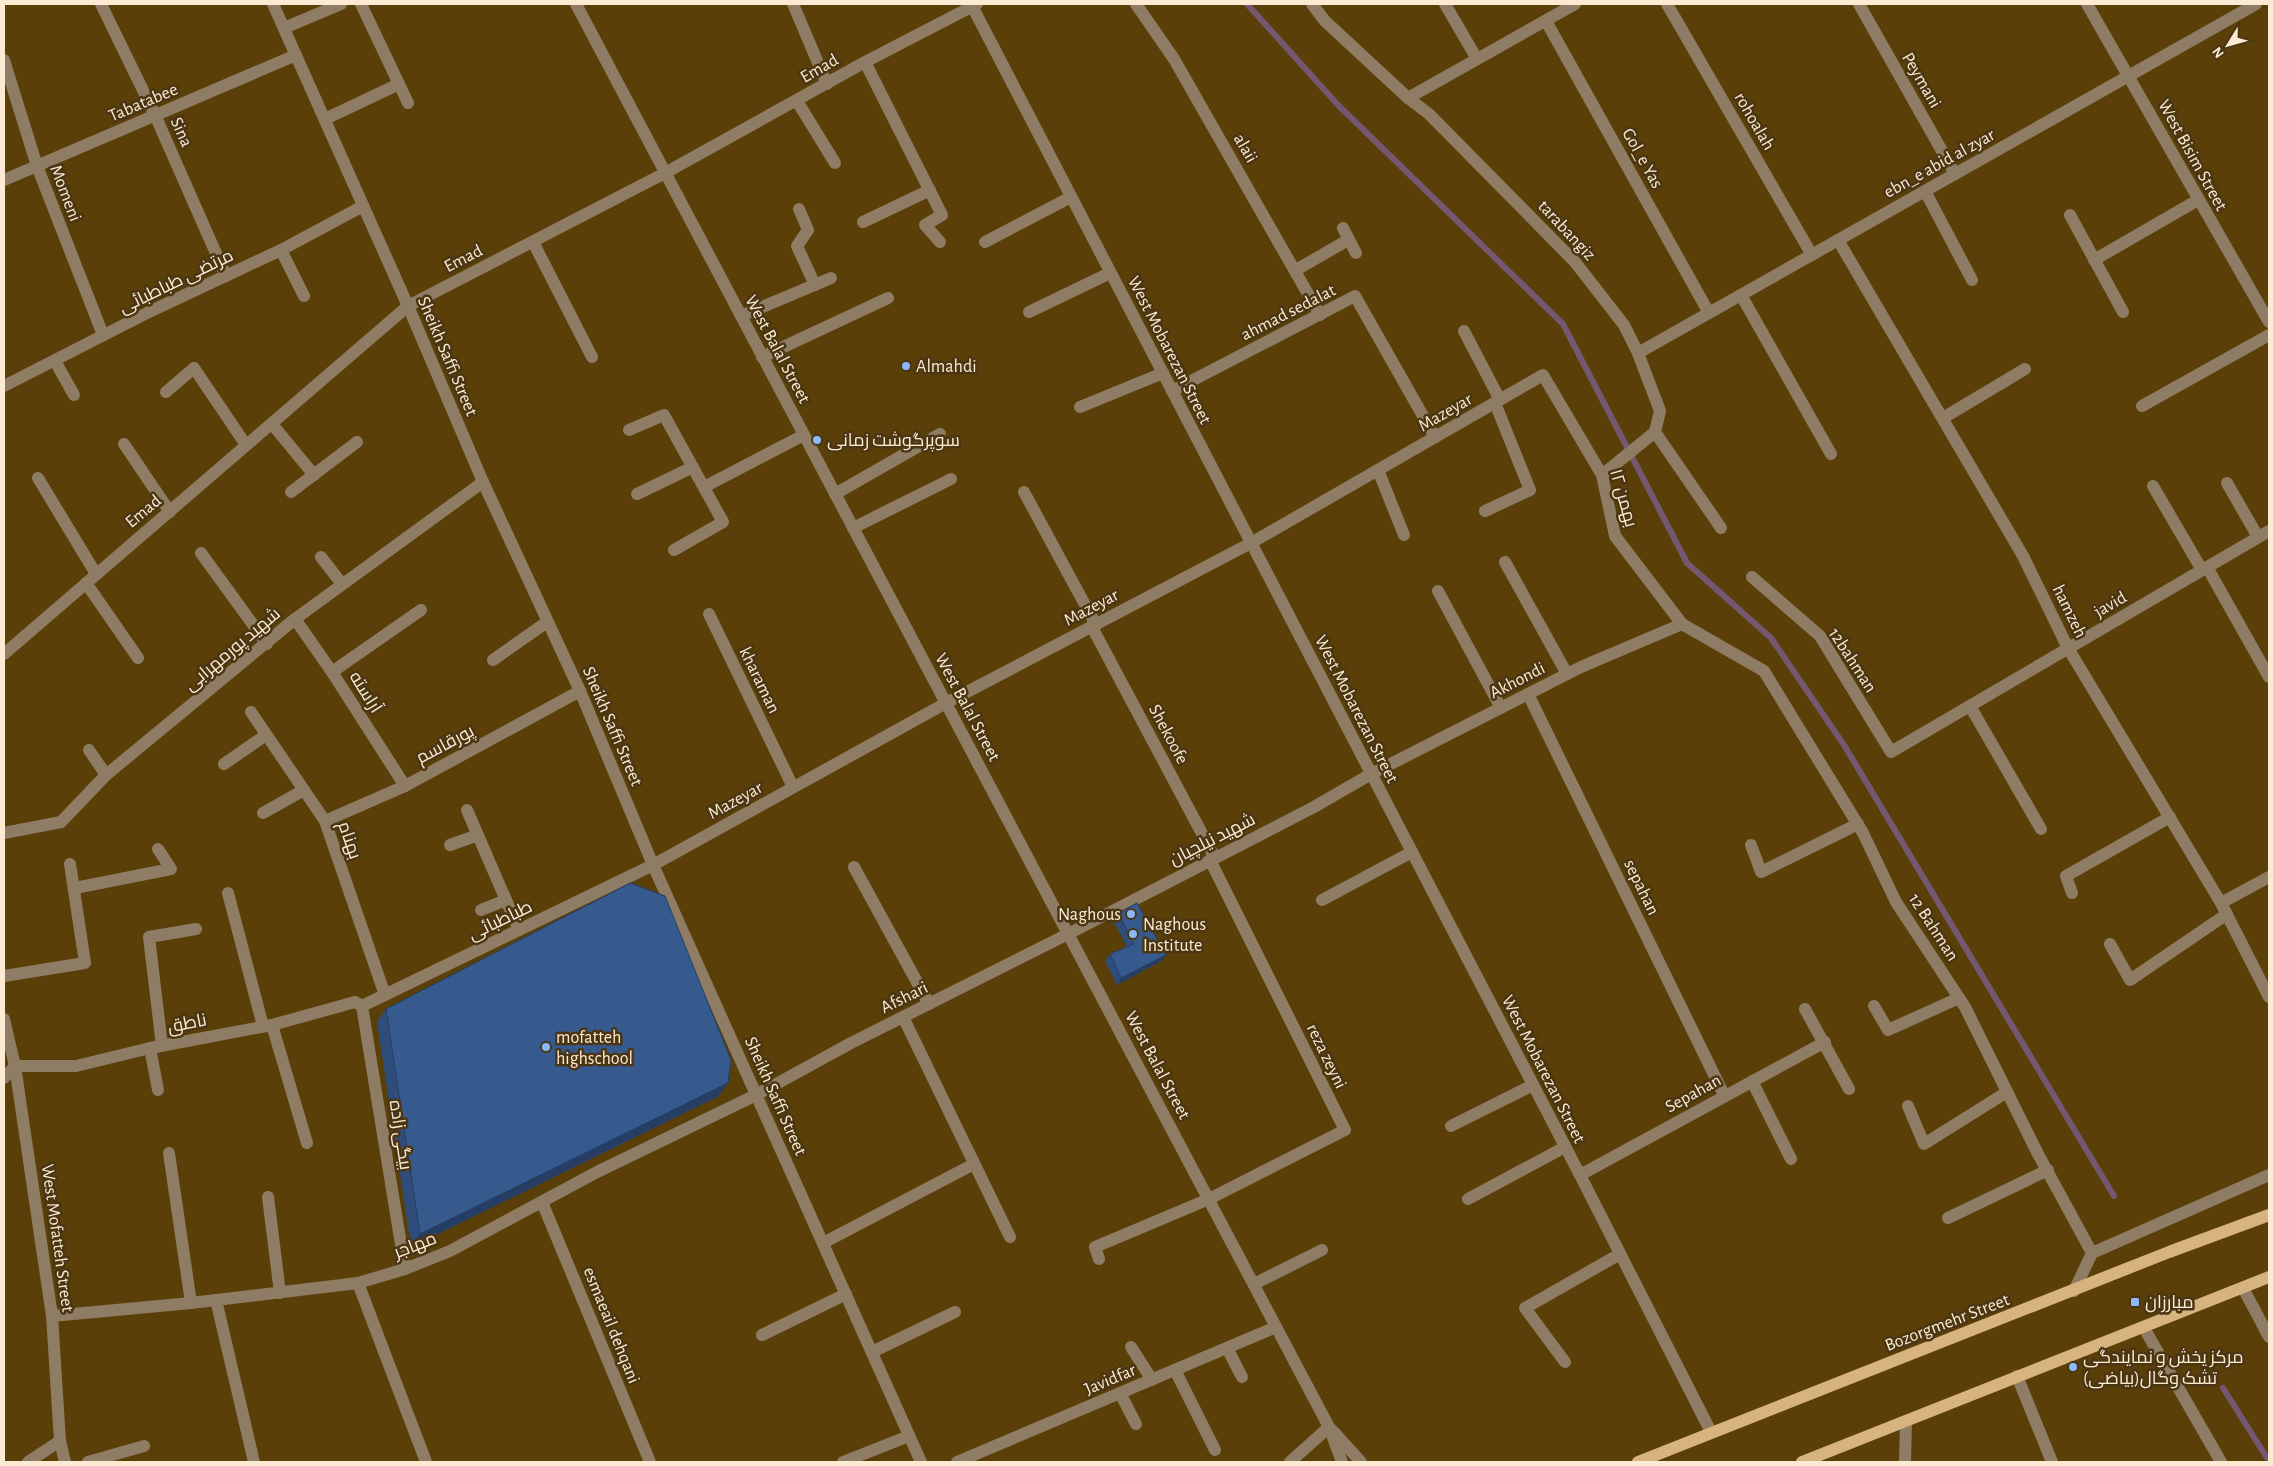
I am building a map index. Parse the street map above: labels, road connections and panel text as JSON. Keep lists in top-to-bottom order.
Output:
{
  "streets": {
    "main road": ["Bozorgmehr Street"],
    "street": [
      "Emad",
      "Peymani",
      "Tabatabee",
      "rohoalah",
      "Sina",
      "alaii",
      "West Bisim Street",
      "Gol_e Yas",
      "ebn_e abid al zyar",
      "Momeni",
      "tarabangiz",
      "مرتضی طباطبائی",
      "ahmad sedalat",
      "West Balal Street",
      "West Mobarezan Street",
      "Sheikh Saffi Street",
      "Mazeyar",
      "۱۲ بهمن",
      "javid",
      "hamzeh",
      "شهید پورمهرابی",
      "12bahman",
      "kharaman",
      "Akhondi",
      "آراسته",
      "Shekoofe",
      "پورقاسم",
      "شهید نیلچیان",
      "بهنام",
      "sepahan",
      "طباطبائی",
      "12 Bahman",
      "Afshari",
      "ناطق",
      "reza zeyni",
      "Sepahan",
      "بیگی زاده",
      "West Mofatteh Street",
      "مهاجر",
      "esmaeail dehqani",
      "Javidfar"
    ]
  },
  "crossings": [
    ["Emad", "West Balal Street"],
    ["Emad", "West Mobarezan Street"],
    ["Emad", "Sheikh Saffi Street"],
    ["Peymani", "ebn_e abid al zyar"],
    ["Tabatabee", "Sina"],
    ["Tabatabee", "Momeni"],
    ["Tabatabee", "Sheikh Saffi Street"],
    ["rohoalah", "ebn_e abid al zyar"],
    ["Sina", "مرتضی طباطبائی"],
    ["alaii", "ahmad sedalat"],
    ["West Bisim Street", "ebn_e abid al zyar"],
    ["Gol_e Yas", "ebn_e abid al zyar"],
    ["ebn_e abid al zyar", "tarabangiz"],
    ["ebn_e abid al zyar", "hamzeh"],
    ["Momeni", "مرتضی طباطبائی"],
    ["مرتضی طباطبائی", "Sheikh Saffi Street"],
    ["ahmad sedalat", "West Mobarezan Street"],
    ["ahmad sedalat", "Mazeyar"],
    ["West Balal Street", "Mazeyar"],
    ["West Balal Street", "شهید نیلچیان"],
    ["West Balal Street", "Afshari"],
    ["West Balal Street", "reza zeyni"],
    ["West Balal Street", "Javidfar"],
    ["West Mobarezan Street", "Mazeyar"],
    ["West Mobarezan Street", "Akhondi"],
    ["West Mobarezan Street", "شهید نیلچیان"],
    ["West Mobarezan Street", "Sepahan"],
    ["West Mobarezan Street", "Bozorgmehr Street"],
    ["Sheikh Saffi Street", "Mazeyar"],
    ["Sheikh Saffi Street", "شهید پورمهرابی"],
    ["Sheikh Saffi Street", "پورقاسم"],
    ["Sheikh Saffi Street", "طباطبائی"],
    ["Sheikh Saffi Street", "Afshari"],
    ["Sheikh Saffi Street", "مهاجر"],
    ["Mazeyar", "۱۲ بهمن"],
    ["Mazeyar", "kharaman"],
    ["Mazeyar", "Shekoofe"],
    ["Mazeyar", "طباطبائی"],
    ["۱۲ بهمن", "Akhondi"],
    ["۱۲ بهمن", "12 Bahman"],
    ["javid", "hamzeh"],
    ["javid", "12bahman"],
    ["شهید پورمهرابی", "آراسته"],
    ["Akhondi", "شهید نیلچیان"],
    ["Akhondi", "sepahan"],
    ["Akhondi", "12 Bahman"],
    ["آراسته", "پورقاسم"],
    ["Shekoofe", "شهید نیلچیان"],
    ["Shekoofe", "reza zeyni"],
    ["پورقاسم", "بهنام"],
    ["شهید نیلچیان", "Afshari"],
    ["شهید نیلچیان", "reza zeyni"],
    ["بهنام", "طباطبائی"],
    ["sepahan", "Sepahan"],
    ["طباطبائی", "ناطق"],
    ["طباطبائی", "بیگی زاده"],
    ["Afshari", "مهاجر"],
    ["ناطق", "بیگی زاده"],
    ["ناطق", "West Mofatteh Street"],
    ["بیگی زاده", "مهاجر"],
    ["West Mofatteh Street", "مهاجر"],
    ["مهاجر", "esmaeail dehqani"]
  ],
  "places": {
    "other": [
      "Almahdi",
      "سوپرگوشت زمانی",
      "Naghous",
      "Naghous Institute",
      "mofatteh highschool",
      "مرکز پخش و نمایندگی تشک وگال(بیاضی)"
    ],
    "transit": ["مبارزان"]
  },
  "north": "bottom left"
}
